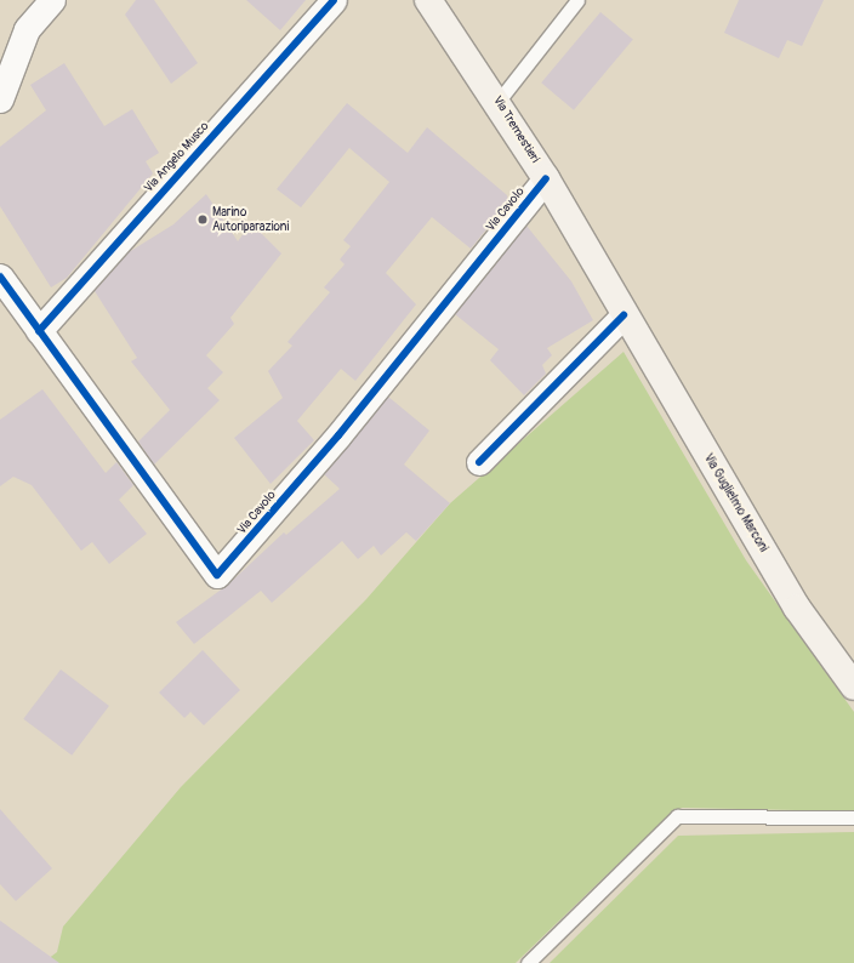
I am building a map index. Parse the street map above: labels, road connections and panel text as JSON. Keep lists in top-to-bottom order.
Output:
{
  "streets": {
    "main road": ["Via Tremestieri", "Via Guglielmo Marconi"],
    "street": ["Via Angelo Musco", "Via Cavolo"]
  },
  "crossings": [
    ["Via Tremestieri", "Via Cavolo"],
    ["Via Tremestieri", "Via Guglielmo Marconi"],
    ["Via Angelo Musco", "Via Cavolo"]
  ],
  "places": ["Marino Autoriparazioni"]
}
